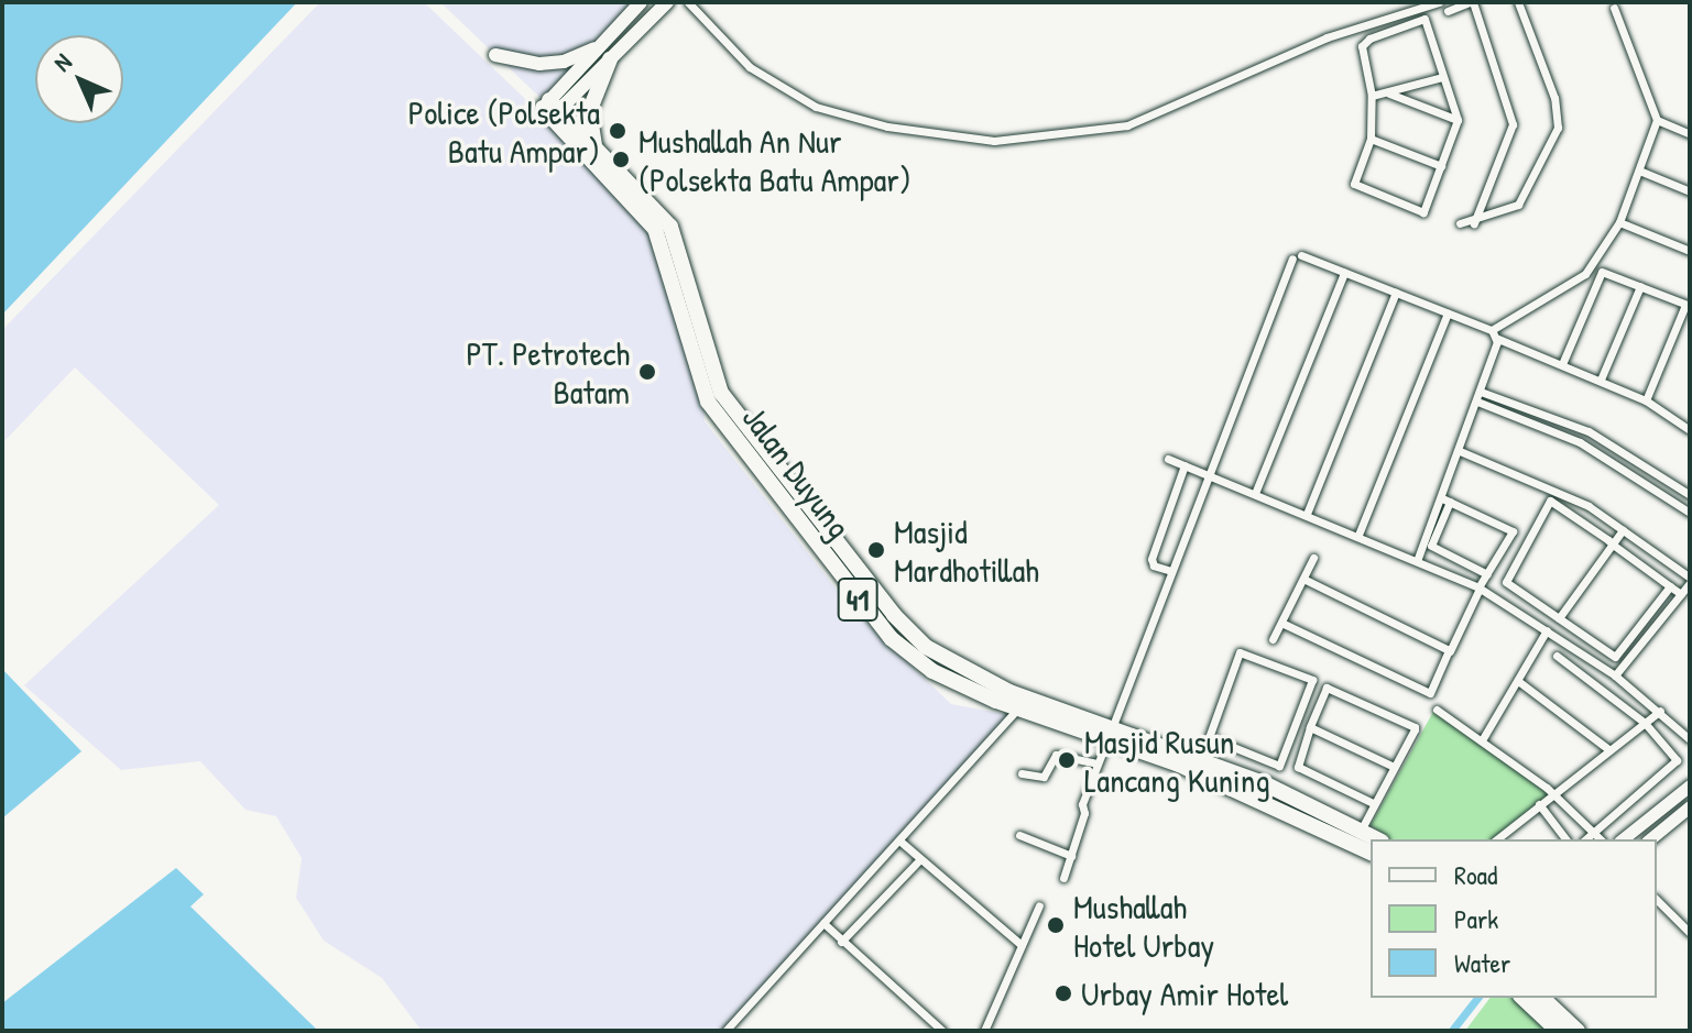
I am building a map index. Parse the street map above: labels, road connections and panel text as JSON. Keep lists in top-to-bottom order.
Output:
{
  "streets": {
    "highway": ["Jalan Duyung", "41"]
  },
  "places": [
    "Police (Polsekta Batu Ampar)",
    "Mushallah An Nur (Polsekta Batu Ampar)",
    "PT. Petrotech Batam",
    "Masjid Mardhotillah",
    "Masjid Rusun Lancang Kuning",
    "Mushallah Hotel Urbay",
    "Urbay Amir Hotel"
  ],
  "legend": ["Road", "Park", "Water"],
  "north": "top left"
}
